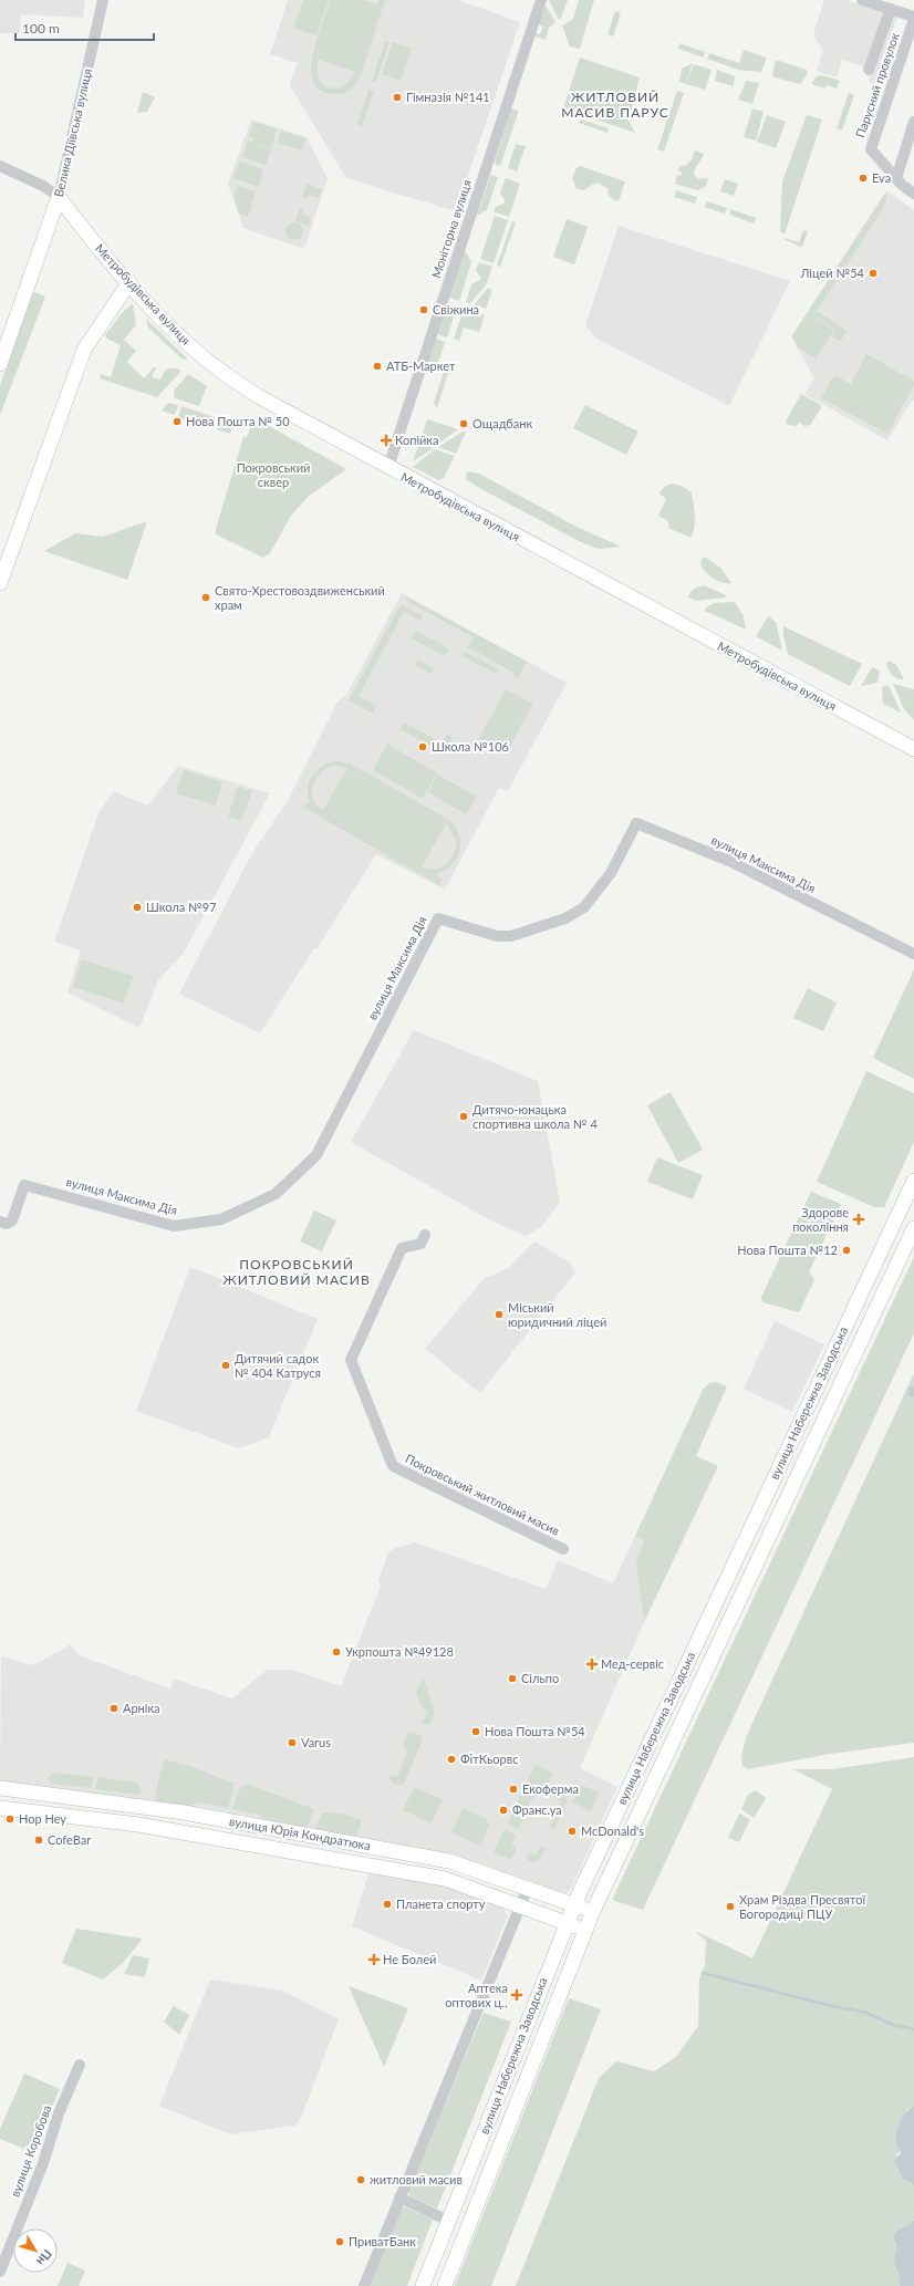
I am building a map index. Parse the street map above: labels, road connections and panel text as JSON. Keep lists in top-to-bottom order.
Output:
{
  "streets": {
    "main road": [
      "Велика Діївська вулиця",
      "Метробудівська вулиця",
      "вулиця Набережна Заводська",
      "вулиця Юрія Кондратюка"
    ],
    "street": [
      "Парусний провулок",
      "Моніторна вулиця",
      "вулиця Максима Дія",
      "Покровський житловий масив",
      "вулиця Коробова"
    ]
  },
  "crossings": [
    ["Велика Діївська вулиця", "Метробудівська вулиця"],
    ["Моніторна вулиця", "Метробудівська вулиця"],
    ["вулиця Набережна Заводська", "вулиця Юрія Кондратюка"]
  ],
  "districts": ["ЖИТЛОВИЙ МАСИВ ПАРУС", "ПОКРОВСЬКИЙ ЖИТЛОВИЙ МАСИВ"],
  "parks": ["Покровський сквер"],
  "places": {
    "other": [
      "Гімназія №141",
      "Eva",
      "Ліцей №54",
      "Свіжина",
      "АТБ-Маркет",
      "Нова Пошта № 50",
      "Ощадбанк",
      "Свято-Хрестовоздвиженський храм",
      "Школа №106",
      "Школа №97",
      "Дитячо-юнацька спортивна школа № 4",
      "Нова Пошта №12",
      "Міський юридичний ліцей",
      "Дитячий садок № 404 Катруся",
      "Укрпошта №49128",
      "Сільпо",
      "Арніка",
      "Нова Пошта №54",
      "Varus",
      "ФiтКьорвс",
      "Екоферма",
      "Франс.уа",
      "Hop Hey",
      "McDonald's",
      "CofeBar",
      "Планета спорту",
      "Храм Різдва Пресвятої Богородиці ПЦУ",
      "житловий масив",
      "ПриватБанк"
    ],
    "health": [
      "Копійка",
      "Здорове покоління",
      "Мед-сервіс",
      "Не Болей",
      "Аптека оптових ц‥"
    ]
  },
  "scale_bar": "100 m",
  "north": "bottom right"
}
